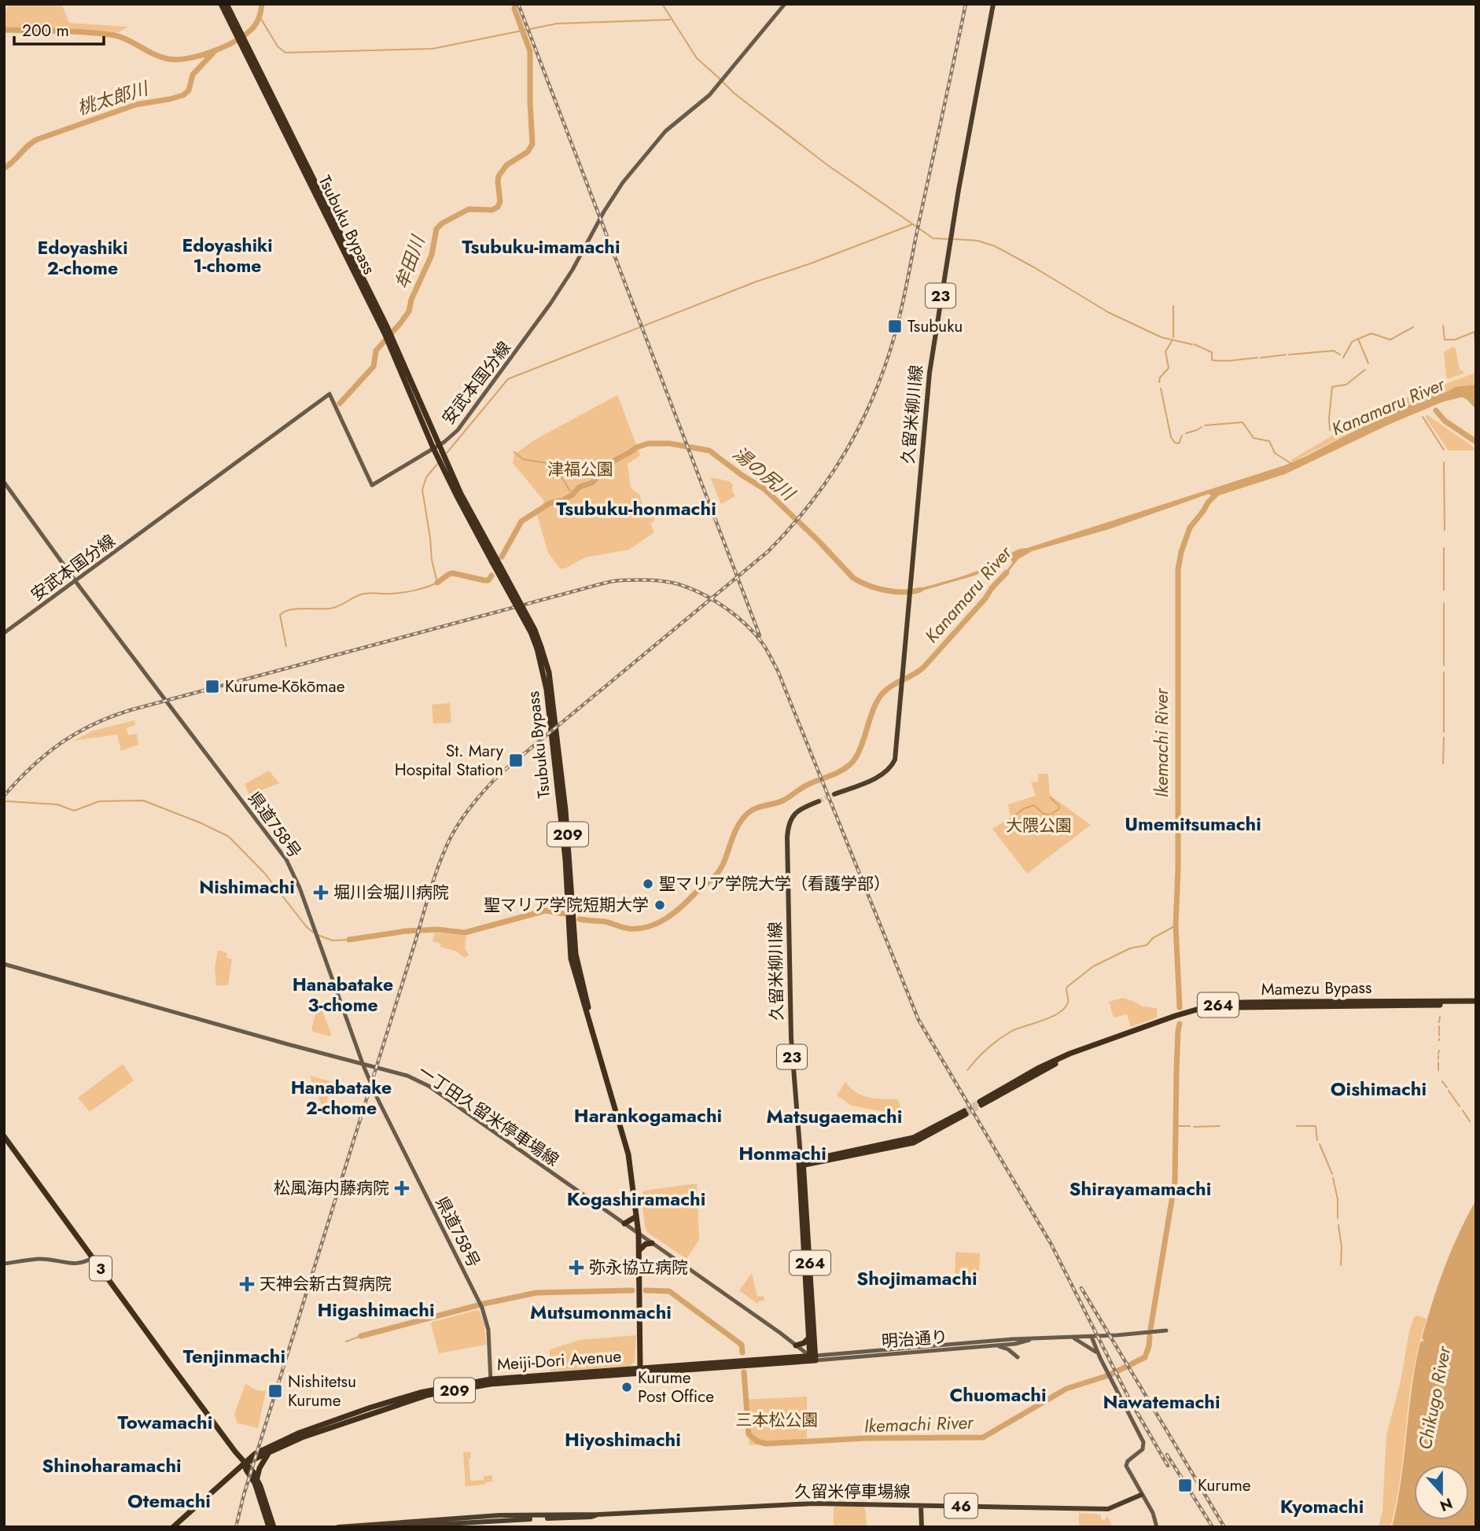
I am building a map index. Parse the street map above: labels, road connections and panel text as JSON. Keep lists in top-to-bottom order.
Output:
{
  "streets": {
    "highway": [
      "Tsubuku Bypass",
      "209",
      "Mamezu Bypass",
      "264",
      "3",
      "Meiji-Dori Avenue"
    ],
    "main road": [
      "23",
      "安武本国分線",
      "久留米柳川線",
      "県道758号",
      "一丁田久留米停車場線",
      "明治通り",
      "久留米停車場線",
      "46"
    ]
  },
  "crossings": [
    ["Tsubuku Bypass", "安武本国分線"],
    ["Tsubuku Bypass", "209"],
    ["安武本国分線", "県道758号"],
    ["久留米柳川線", "264"],
    ["県道758号", "一丁田久留米停車場線"],
    ["県道758号", "Meiji-Dori Avenue"],
    ["209", "一丁田久留米停車場線"],
    ["209", "Meiji-Dori Avenue"],
    ["264", "一丁田久留米停車場線"],
    ["264", "明治通り"],
    ["264", "Meiji-Dori Avenue"],
    ["一丁田久留米停車場線", "明治通り"],
    ["一丁田久留米停車場線", "Meiji-Dori Avenue"],
    ["3", "Meiji-Dori Avenue"],
    ["明治通り", "Meiji-Dori Avenue"]
  ],
  "districts": [
    "Edoyashiki 1-chome",
    "Tsubuku-imamachi",
    "Edoyashiki 2-chome",
    "Tsubuku-honmachi",
    "Umemitsumachi",
    "Nishimachi",
    "Hanabatake 3-chome",
    "Hanabatake 2-chome",
    "Oishimachi",
    "Harankogamachi",
    "Matsugaemachi",
    "Honmachi",
    "Shirayamamachi",
    "Kogashiramachi",
    "Shojimamachi",
    "Higashimachi",
    "Mutsumonmachi",
    "Tenjinmachi",
    "Chuomachi",
    "Nawatemachi",
    "Towamachi",
    "Hiyoshimachi",
    "Shinoharamachi",
    "Otemachi",
    "Kyomachi"
  ],
  "water": [
    "桃太郎川",
    "牟田川",
    "Kanamaru River",
    "湯の尻川",
    "Ikemachi River",
    "Chikugo River"
  ],
  "parks": ["津福公園", "大隈公園", "三本松公園"],
  "places": {
    "transit": [
      "Tsubuku",
      "Kurume-Kōkōmae",
      "St. Mary Hospital Station",
      "Nishitetsu Kurume",
      "Kurume"
    ],
    "other": ["聖マリア学院大学（看護学部）", "聖マリア学院短期大学", "Kurume Post Office"],
    "health": [
      "堀川会堀川病院",
      "松風海内藤病院",
      "弥永協立病院",
      "天神会新古賀病院"
    ]
  },
  "scale_bar": "200 m",
  "north": "bottom"
}
